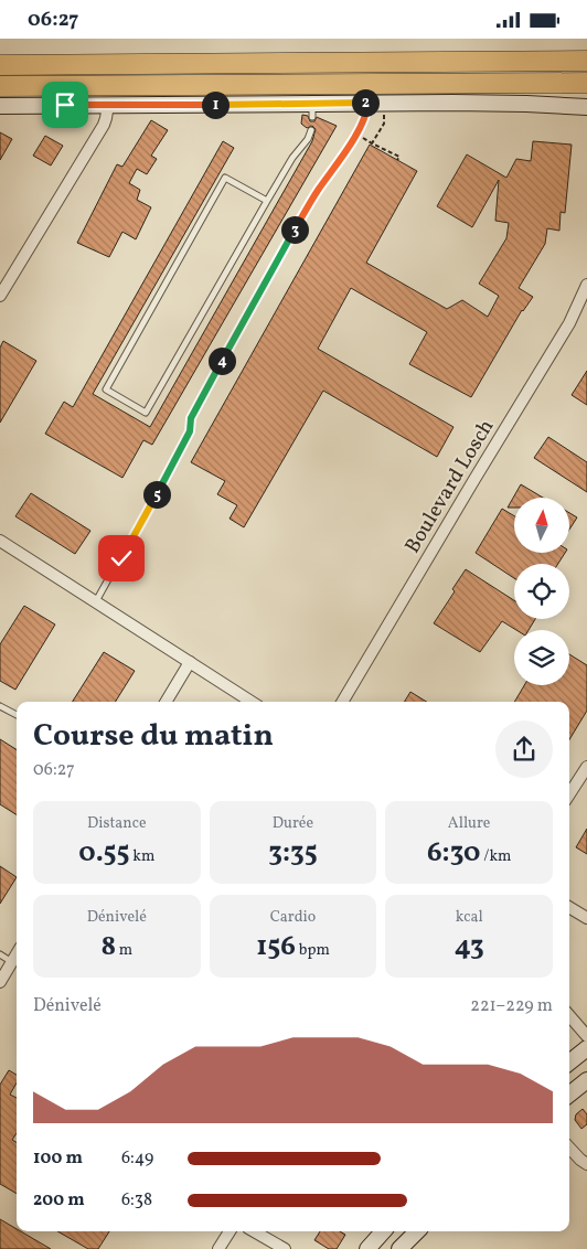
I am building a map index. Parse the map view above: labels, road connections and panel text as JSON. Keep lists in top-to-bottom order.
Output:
{
  "streets": {
    "street": ["Boulevard Losch"]
  },
  "north": "top",
  "page": {
    "status": "06:27",
    "pins": [
      "2",
      "1",
      "3",
      "4",
      "5"
    ],
    "heading": ["Course du matin", "06:27"],
    "stats": [
      ["Distance", "0.55 km"],
      ["Durée", "3:35"],
      ["Allure", "6:30 /km"],
      ["Dénivelé", "8 m"],
      ["Cardio", "156 bpm"],
      ["kcal", "43"]
    ],
    "chart": ["Dénivelé", "221–229 m"],
    "list": [
      {
        "name": "100 m",
        "note": "6:49"
      },
      {
        "name": "200 m",
        "note": "6:38"
      }
    ]
  }
}
